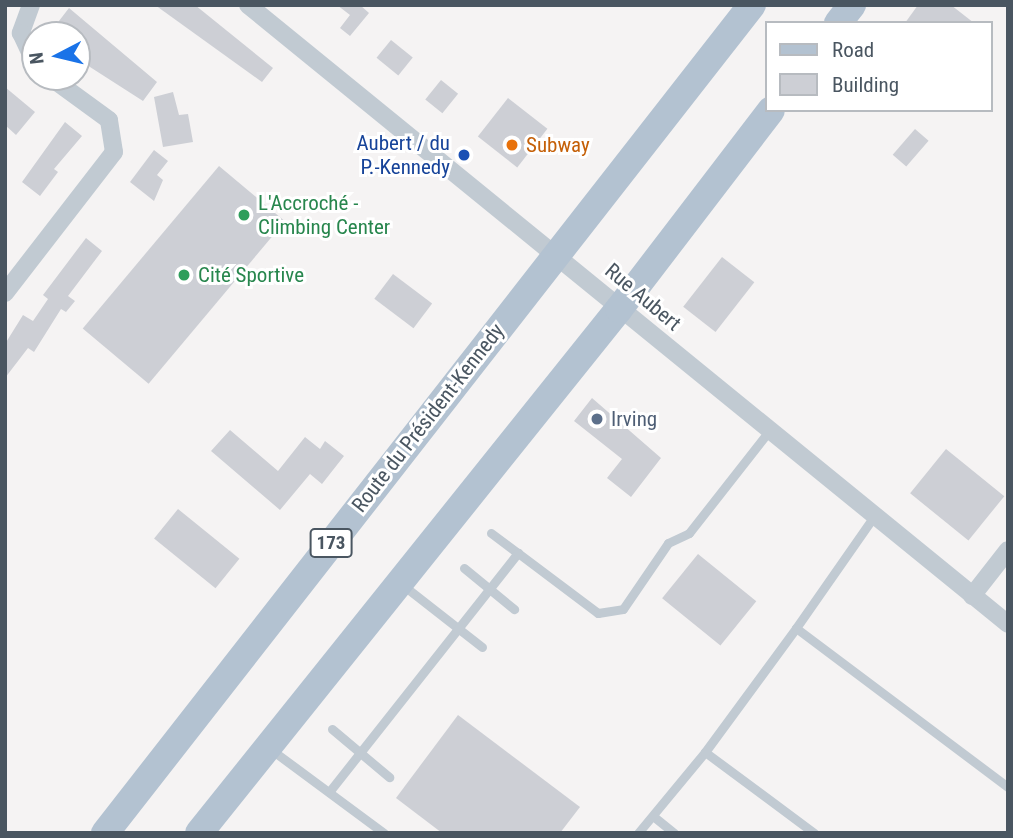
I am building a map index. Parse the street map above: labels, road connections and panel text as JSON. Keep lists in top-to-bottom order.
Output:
{
  "streets": {
    "main road": ["Route du Président-Kennedy", "173"],
    "street": ["Rue Aubert"]
  },
  "crossings": [
    ["Rue Aubert", "Route du Président-Kennedy"]
  ],
  "places": [
    "Subway",
    "Aubert / du P.-Kennedy",
    "L'Accroché - Climbing Center",
    "Cité Sportive",
    "Irving"
  ],
  "legend": ["Road", "Building"],
  "north": "left"
}
